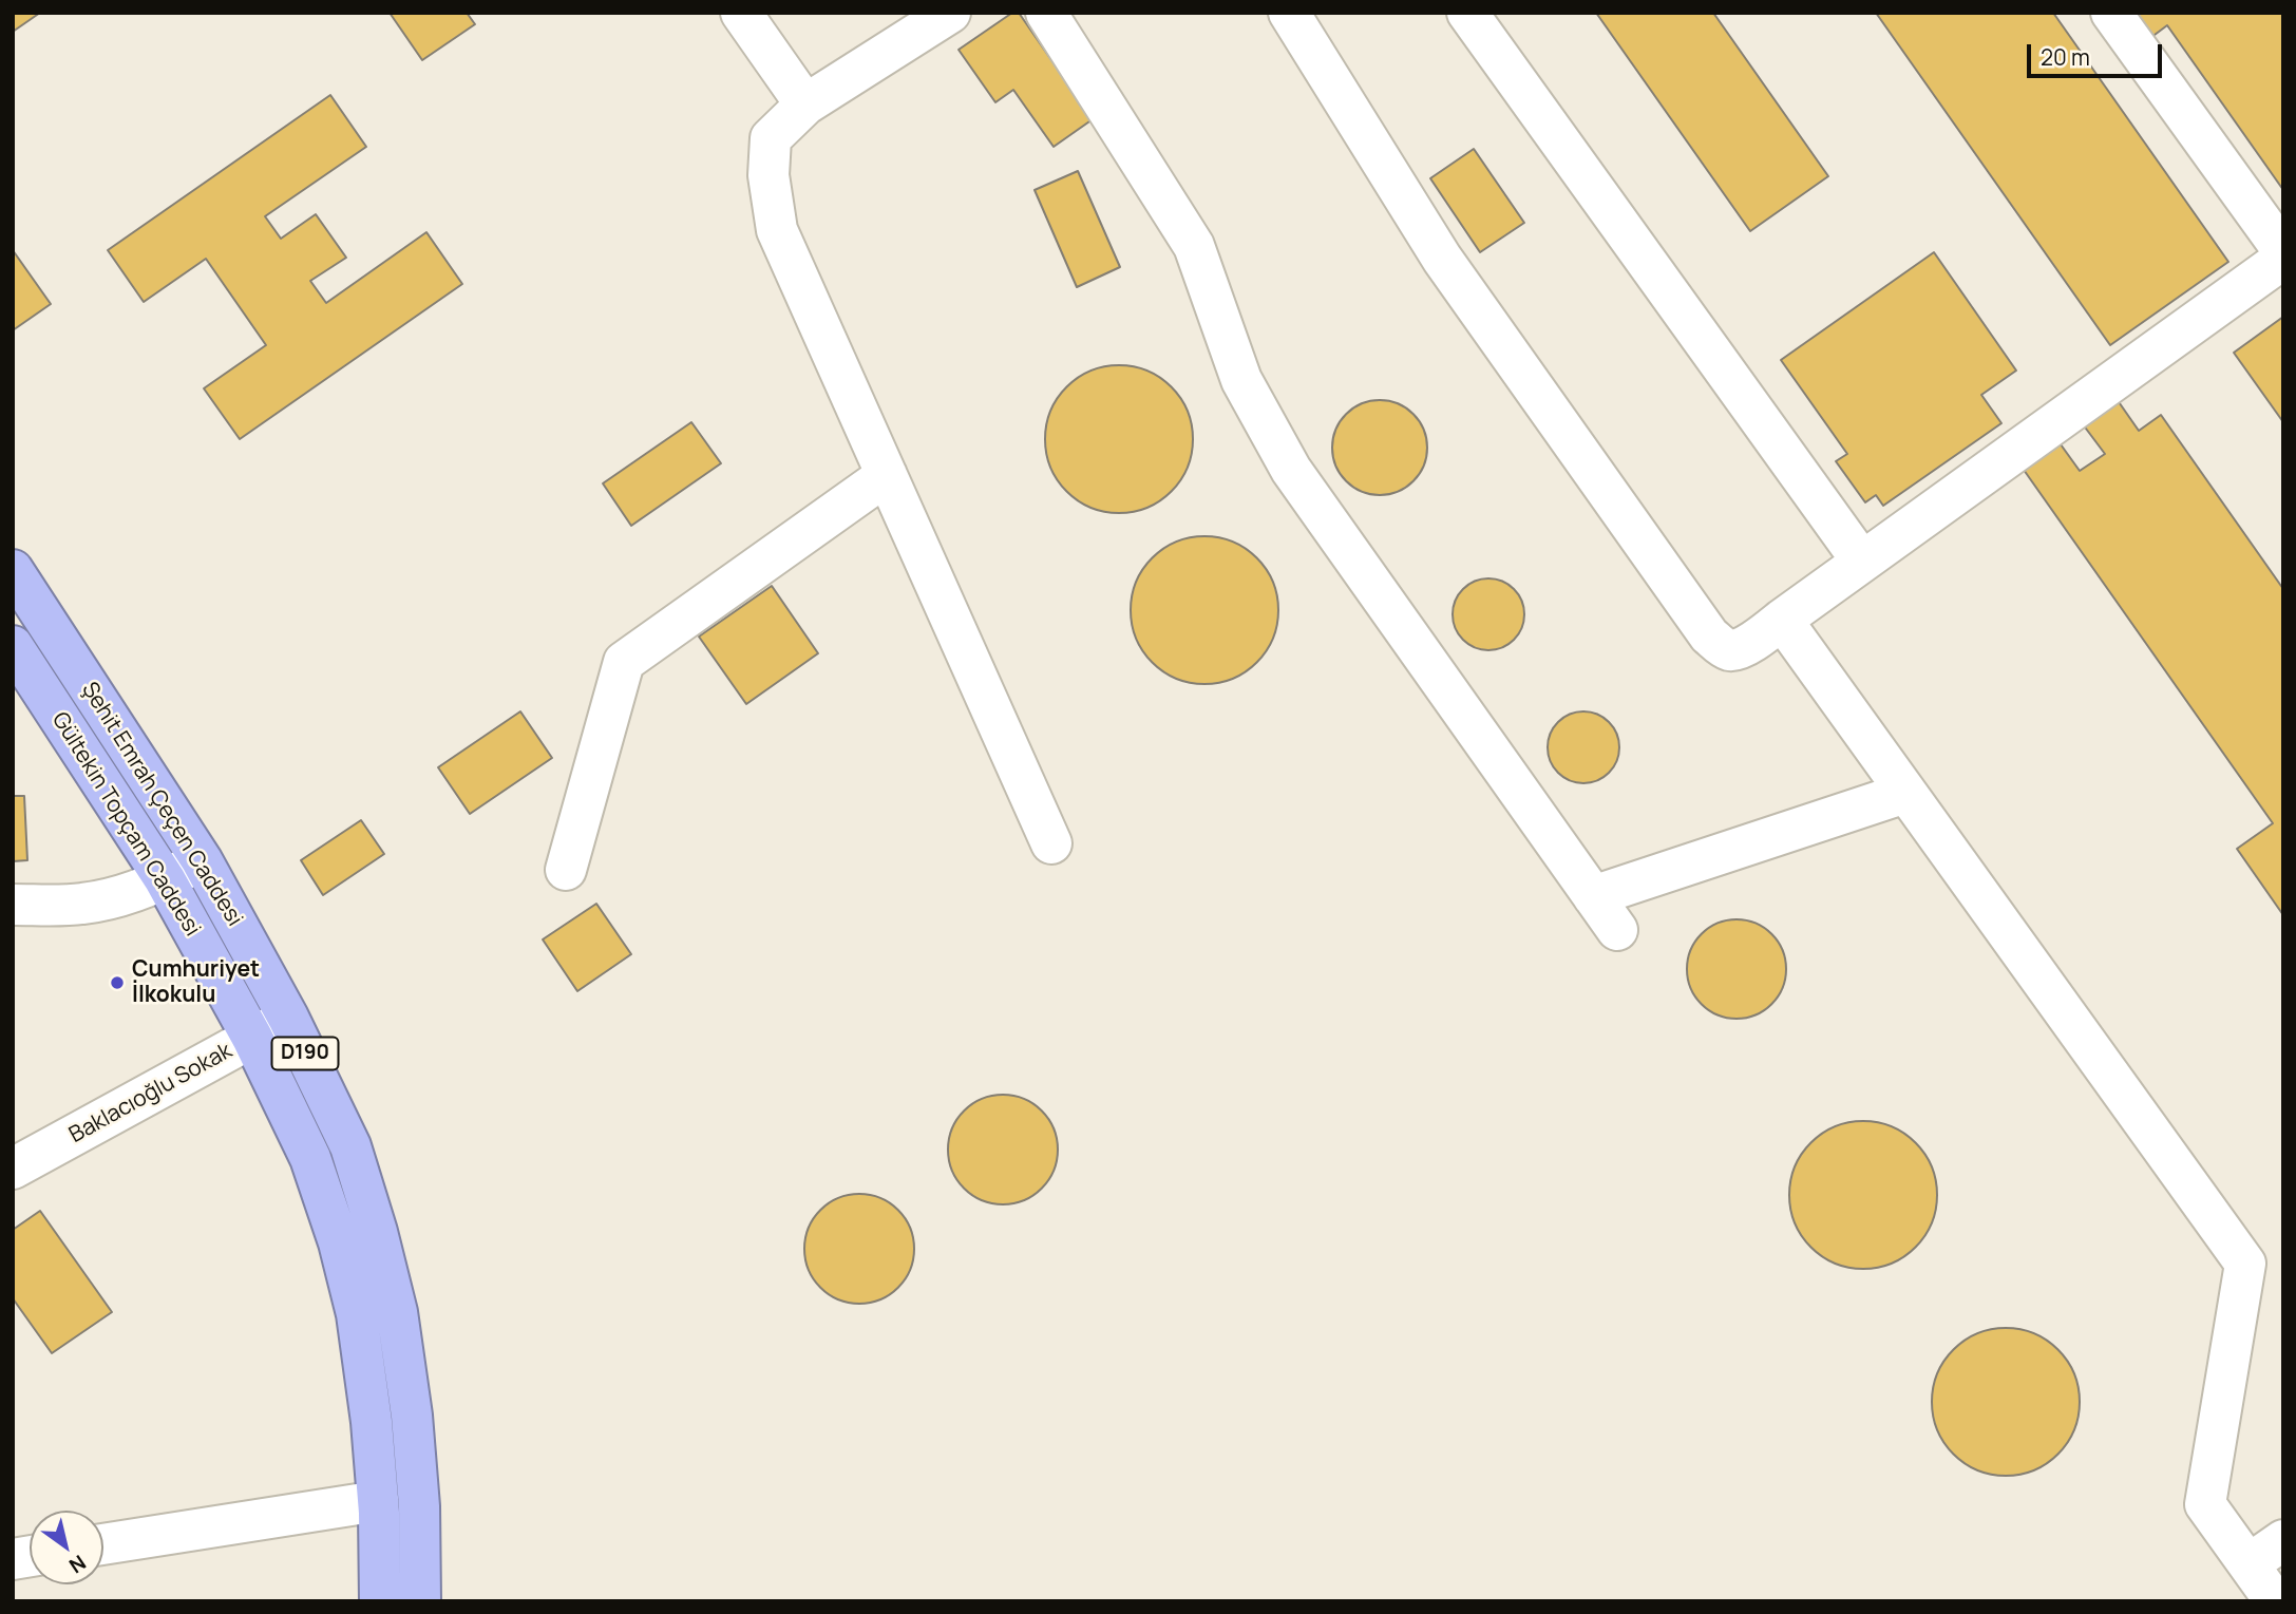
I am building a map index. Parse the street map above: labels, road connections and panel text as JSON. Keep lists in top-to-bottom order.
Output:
{
  "streets": {
    "highway": ["Şehit Emrah Çeçen Caddesi", "Gültekin Topçam Caddesi", "D190"],
    "street": ["Baklacıoğlu Sokak"]
  },
  "crossings": [
    ["Şehit Emrah Çeçen Caddesi", "Baklacıoğlu Sokak"],
    ["Gültekin Topçam Caddesi", "Baklacıoğlu Sokak"]
  ],
  "places": ["Cumhuriyet İlkokulu"],
  "scale_bar": "20 m",
  "north": "bottom right"
}
